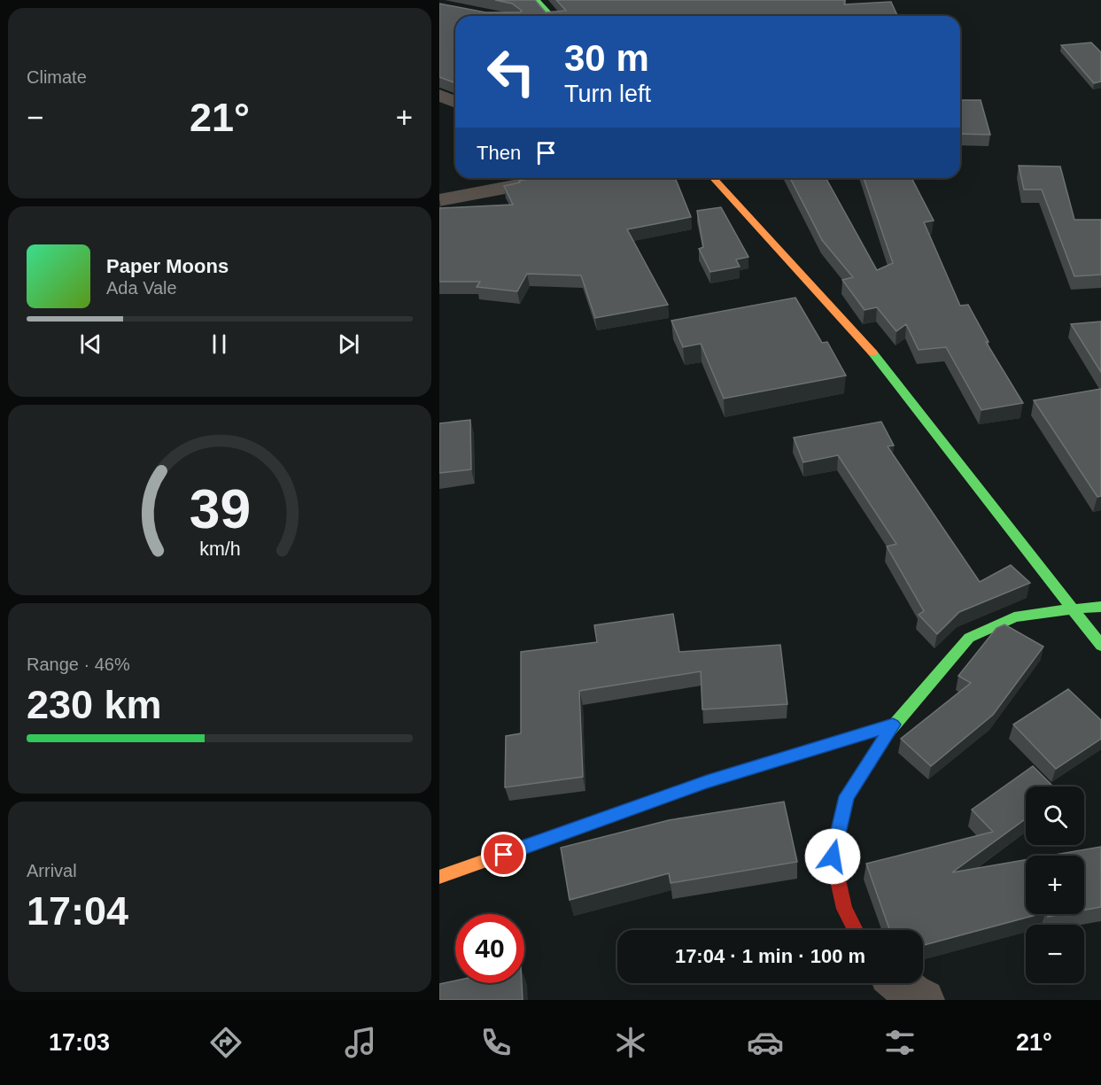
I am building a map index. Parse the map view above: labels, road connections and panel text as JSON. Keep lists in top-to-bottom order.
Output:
{
  "page": {
    "tile": [
      "Climate",
      ["Range · 46%", "230 km"],
      ["Arrival", "17:04"]
    ],
    "turn": ["30 m", "Turn left"],
    "heat": ["−", "21°", "+"],
    "then": "Then",
    "song": ["Paper Moons", "Ada Vale"],
    "map_buttons": ["+", "−"],
    "limit": "40",
    "trip": "17:04 · 1 min · 100 m",
    "tabs": ["17:03", "21°"],
    "gauge": ["39", "km/h"]
  }
}
